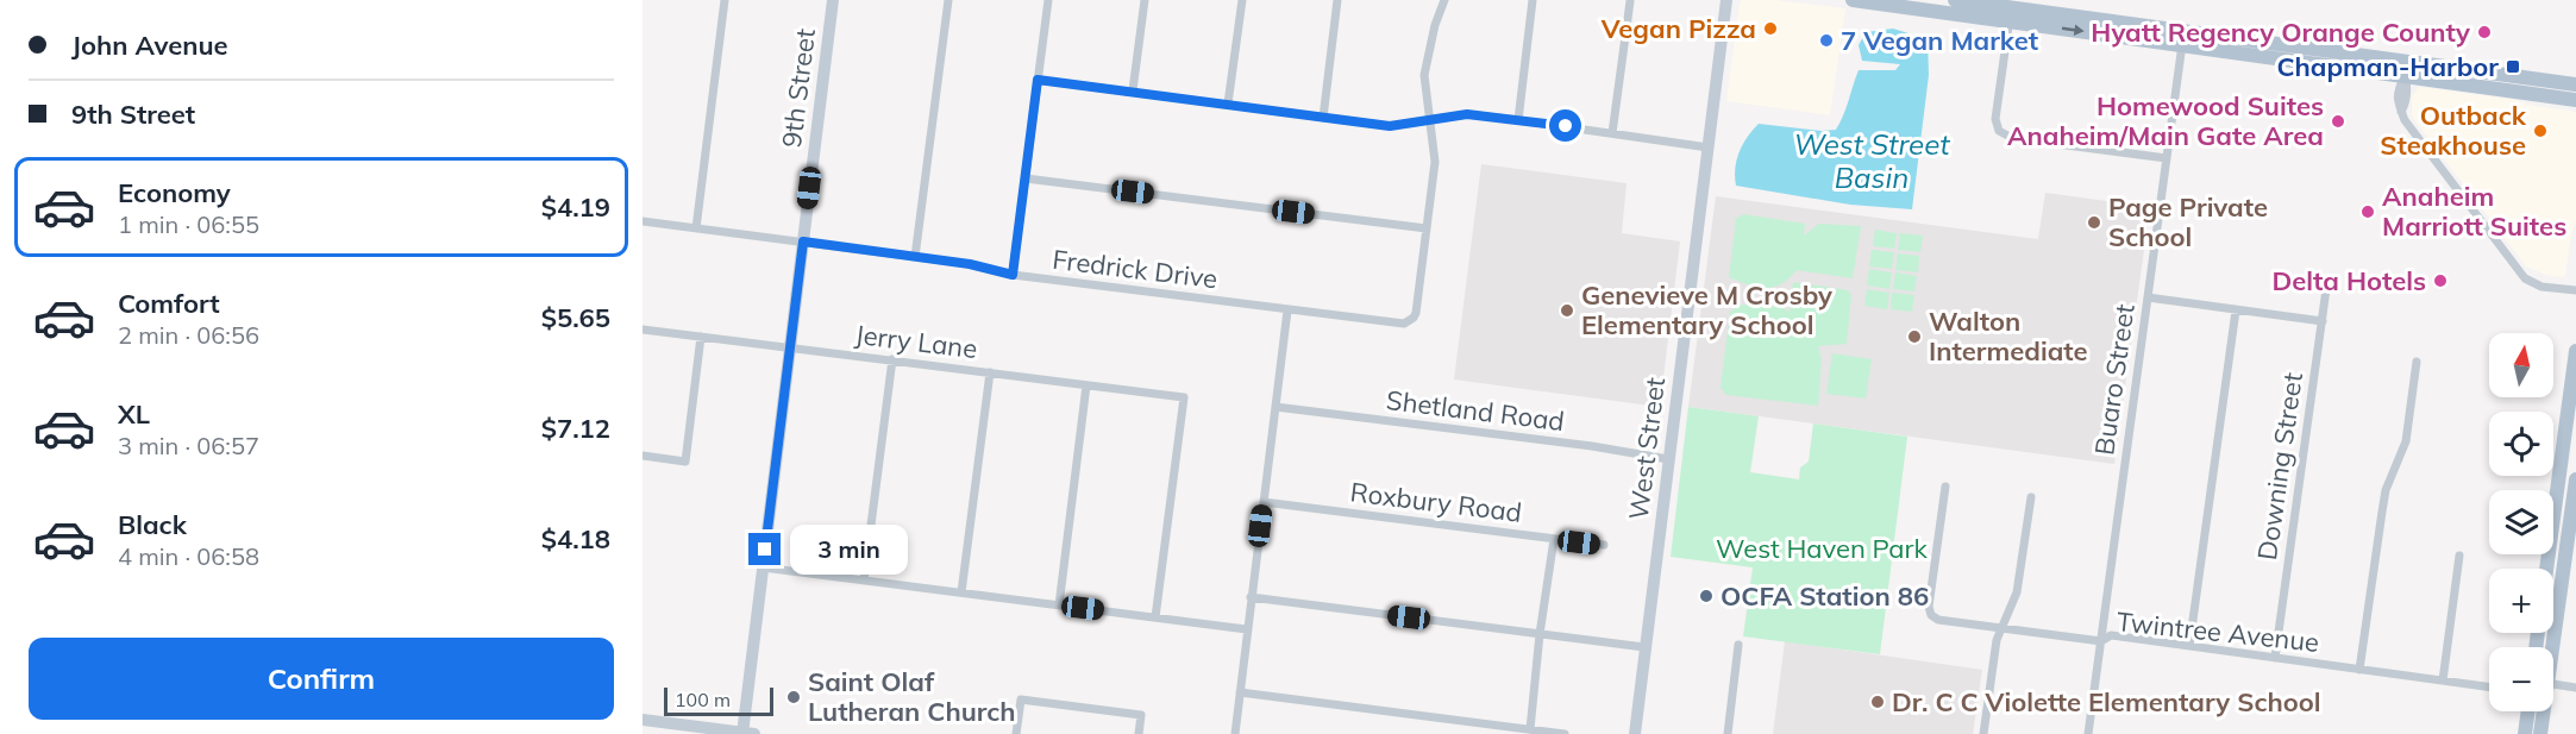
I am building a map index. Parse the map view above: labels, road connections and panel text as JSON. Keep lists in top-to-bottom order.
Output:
{
  "streets": {
    "street": [
      "9th Street",
      "Fredrick Drive",
      "Jerry Lane",
      "Buaro Street",
      "Shetland Road",
      "West Street",
      "Downing Street",
      "Roxbury Road",
      "Twintree Avenue"
    ]
  },
  "crossings": [
    ["9th Street", "Fredrick Drive"],
    ["9th Street", "Jerry Lane"],
    ["Buaro Street", "Twintree Avenue"],
    ["Shetland Road", "West Street"],
    ["Downing Street", "Twintree Avenue"]
  ],
  "water": ["West Street Basin"],
  "parks": ["West Haven Park"],
  "places": {
    "other": [
      "Vegan Pizza",
      "Hyatt Regency Orange County",
      "7 Vegan Market",
      "Homewood Suites Anaheim/Main Gate Area",
      "Outback Steakhouse",
      "Anaheim Marriott Suites",
      "Page Private School",
      "Delta Hotels",
      "Genevieve M Crosby Elementary School",
      "Walton Intermediate",
      "OCFA Station 86",
      "Saint Olaf Lutheran Church",
      "Dr. C C Violette Elementary School"
    ],
    "transit": ["Chapman-Harbor"]
  },
  "scale_bar": "100 m",
  "north": "top",
  "page": {
    "banner": ["John Avenue", "9th Street"],
    "list": [
      {
        "name": "Economy",
        "note": "1 min · 06:55",
        "value": "$4.19"
      },
      {
        "name": "Comfort",
        "note": "2 min · 06:56",
        "value": "$5.65"
      },
      {
        "name": "XL",
        "note": "3 min · 06:57",
        "value": "$7.12"
      },
      {
        "name": "Black",
        "note": "4 min · 06:58",
        "value": "$4.18"
      }
    ],
    "map_buttons": ["+", "−"],
    "bubble": "3 min",
    "buttons": "Confirm",
    "scale": "100 m"
  }
}
